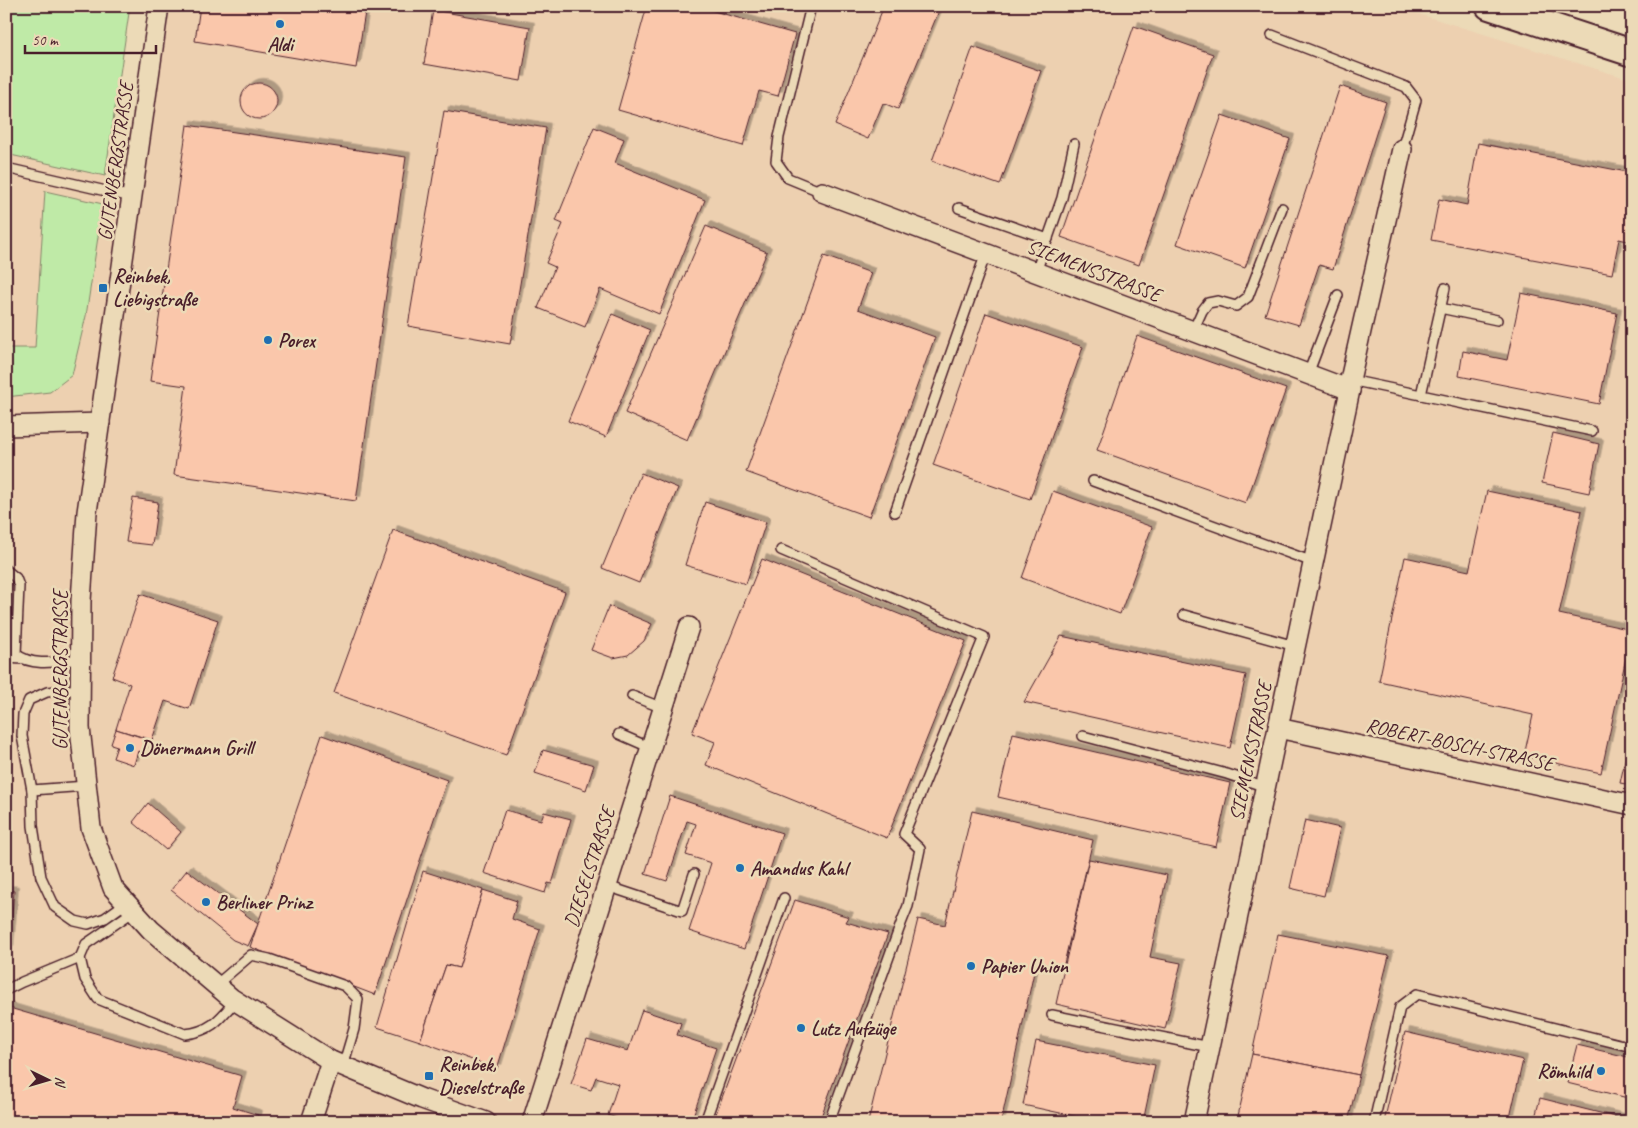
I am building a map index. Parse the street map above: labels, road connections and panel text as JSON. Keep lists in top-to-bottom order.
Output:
{
  "streets": {
    "street": [
      "GUTENBERGSTRASSE",
      "SIEMENSSTRASSE",
      "ROBERT-BOSCH-STRASSE",
      "DIESELSTRASSE"
    ]
  },
  "crossings": [
    ["SIEMENSSTRASSE", "ROBERT-BOSCH-STRASSE"]
  ],
  "places": {
    "other": [
      "Aldi",
      "Porex",
      "Dönermann Grill",
      "Amandus Kahl",
      "Berliner Prinz",
      "Papier Union",
      "Lutz Aufzüge",
      "Römhild"
    ],
    "transit": ["Reinbek, Liebigstraße", "Reinbek, Dieselstraße"]
  },
  "scale_bar": "50 m",
  "north": "right"
}
